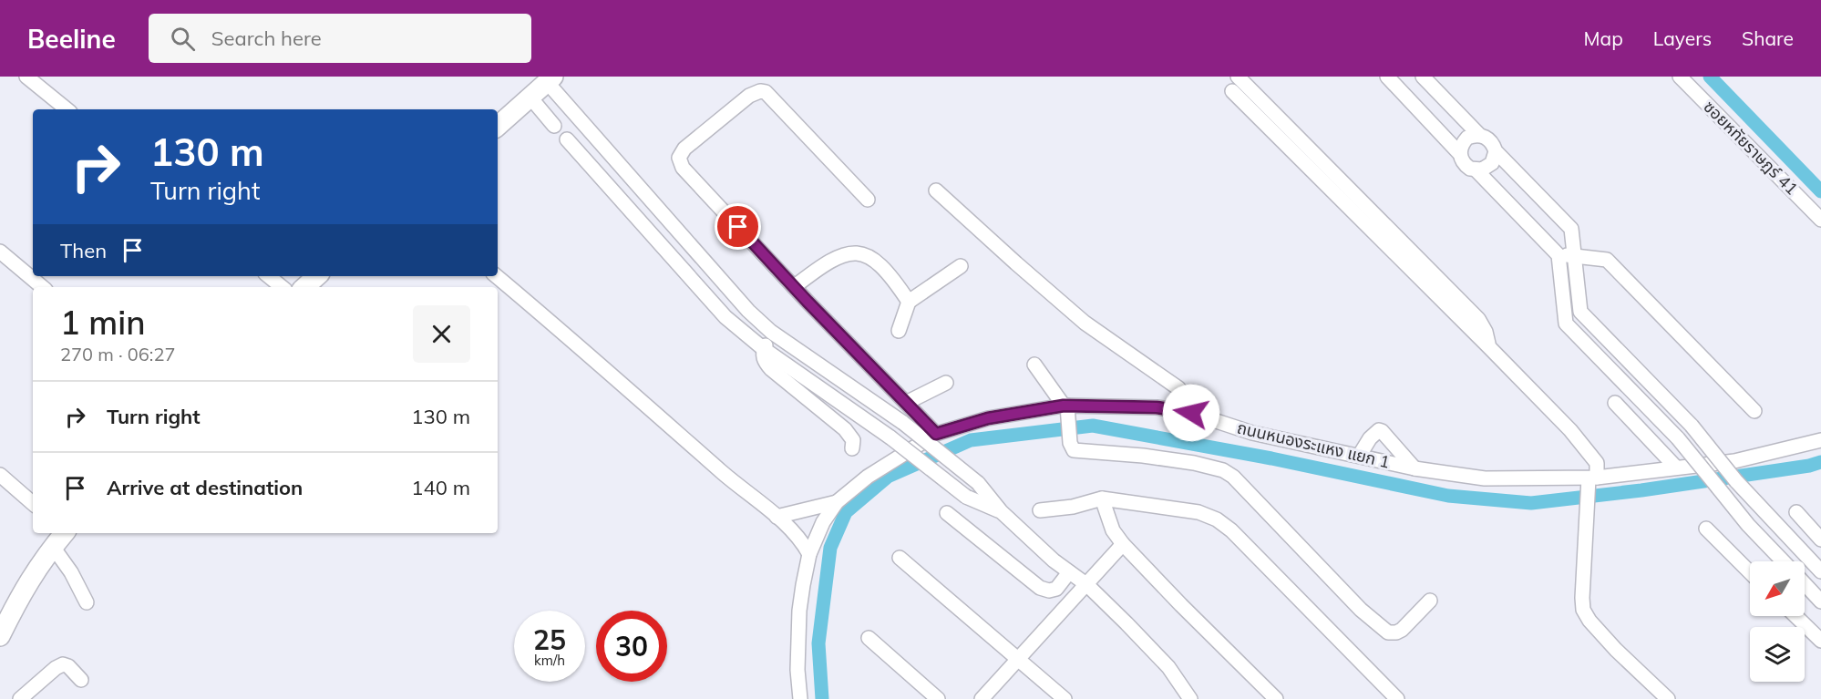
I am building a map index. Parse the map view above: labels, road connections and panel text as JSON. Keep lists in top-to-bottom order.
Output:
{
  "streets": {
    "street": ["ซอยหทัยราษฎร์ 41", "ถนนหนองระแหง แยก 1"]
  },
  "north": "bottom left",
  "page": {
    "header": "Beeline",
    "search": "Search here",
    "nav": ["Map", "Layers", "Share"],
    "turn": ["130 m", "Turn right"],
    "then": "Then",
    "heading": ["1 min", "270 m · 06:27"],
    "list": [
      {
        "name": "Turn right",
        "value": "130 m"
      },
      {
        "name": "Arrive at destination",
        "value": "140 m"
      }
    ],
    "speed": "25 km/h",
    "limit": "30"
  }
}
